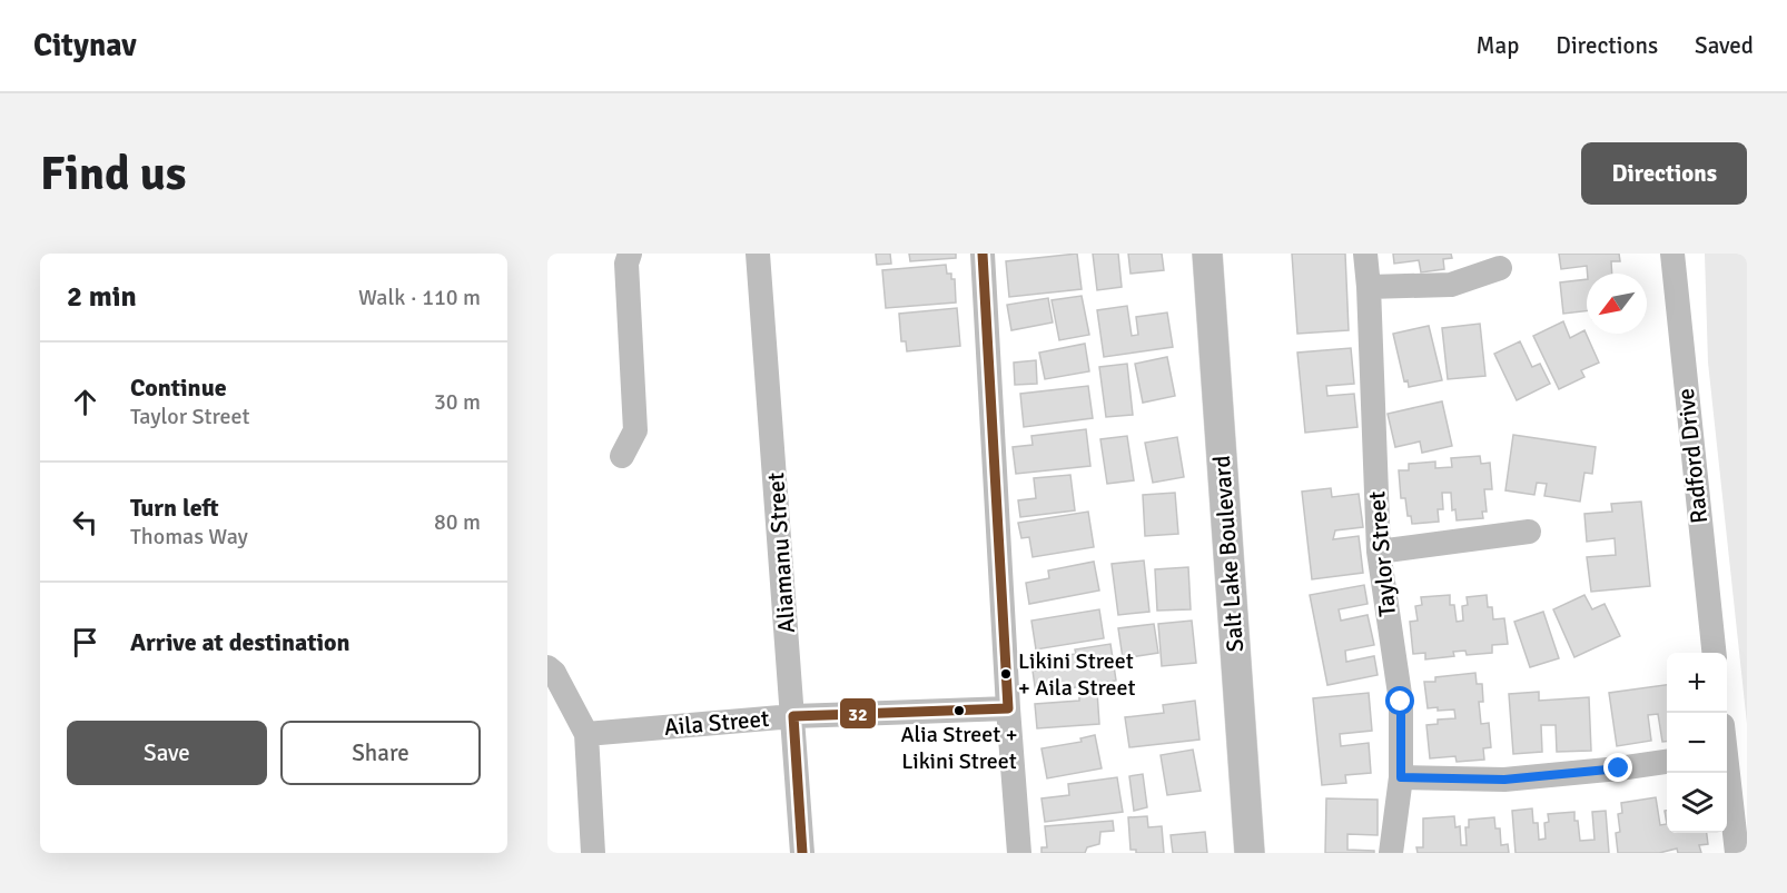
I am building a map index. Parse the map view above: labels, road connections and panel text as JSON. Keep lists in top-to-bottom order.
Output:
{
  "streets": {
    "main road": ["Salt Lake Boulevard"],
    "street": [
      "Radford Drive",
      "Aliamanu Street",
      "Taylor Street",
      "Aila Street"
    ]
  },
  "crossings": [
    ["Aliamanu Street", "Aila Street"]
  ],
  "places": ["Likini Street + Aila Street", "Alia Street + Likini Street"],
  "lines": ["transit line 32"],
  "north": "bottom left",
  "page": {
    "header": "Citynav",
    "nav": ["Map", "Directions", "Saved"],
    "buttons": [
      "Directions",
      ["Save", "Share"]
    ],
    "title": "Find us",
    "heading": ["2 min", "Walk · 110 m"],
    "list": [
      ["Continue", "Taylor Street", "30 m"],
      ["Turn left", "Thomas Way", "80 m"],
      "Arrive at destination"
    ],
    "map_buttons": ["+", "−"]
  }
}
